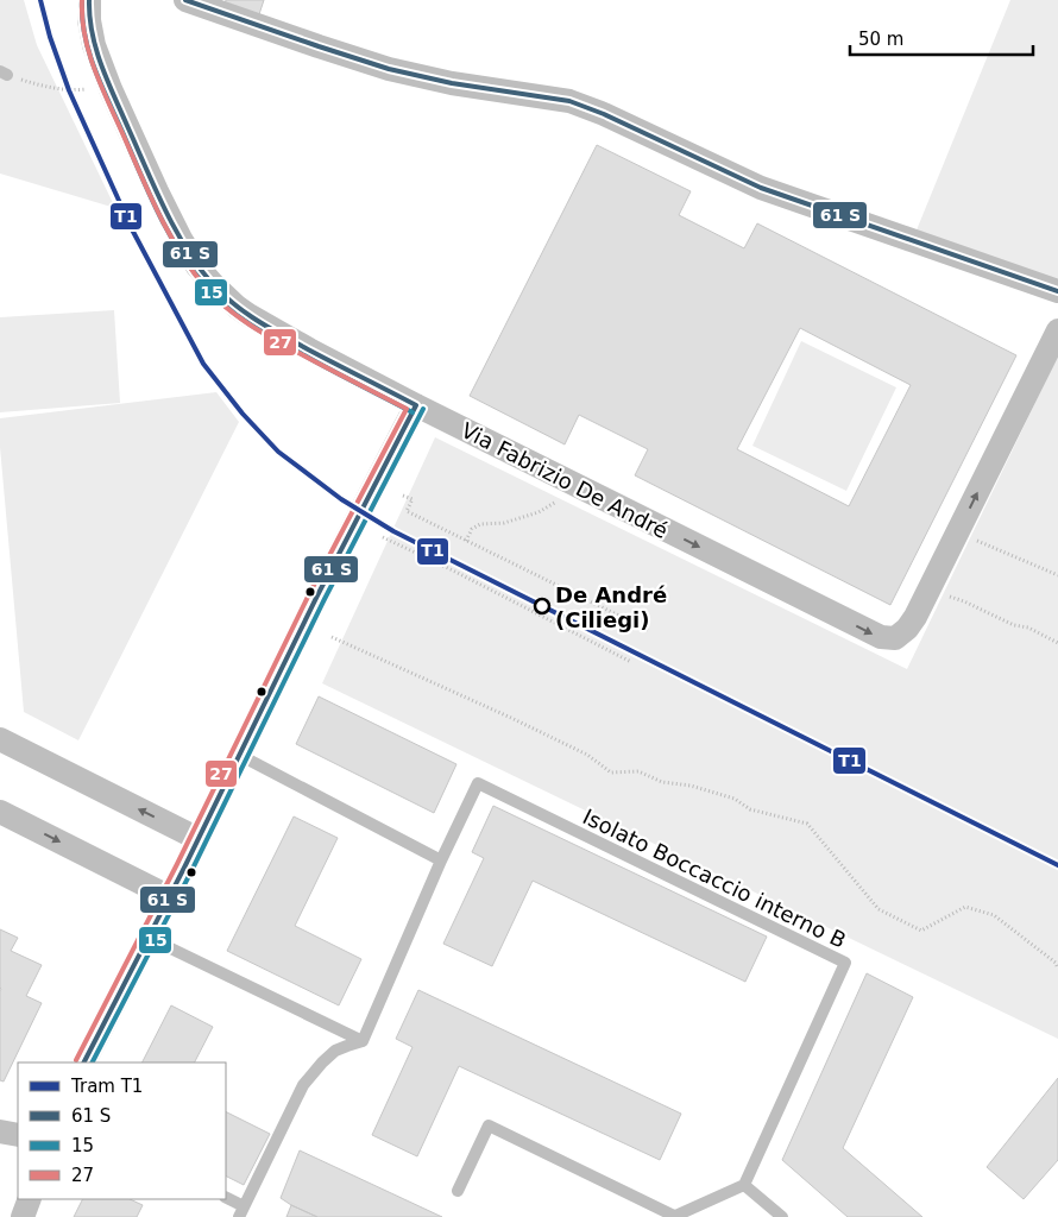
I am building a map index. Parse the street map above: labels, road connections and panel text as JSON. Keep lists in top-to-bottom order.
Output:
{
  "streets": {
    "street": ["Via Fabrizio De André"],
    "lane": ["Isolato Boccaccio interno B"]
  },
  "places": ["De André (Ciliegi)"],
  "lines": ["tram line T1", "transit line 15", "transit line 27"],
  "legend": [
    "Tram T1",
    "61 S",
    "15",
    "27"
  ],
  "scale_bar": "50 m"
}
